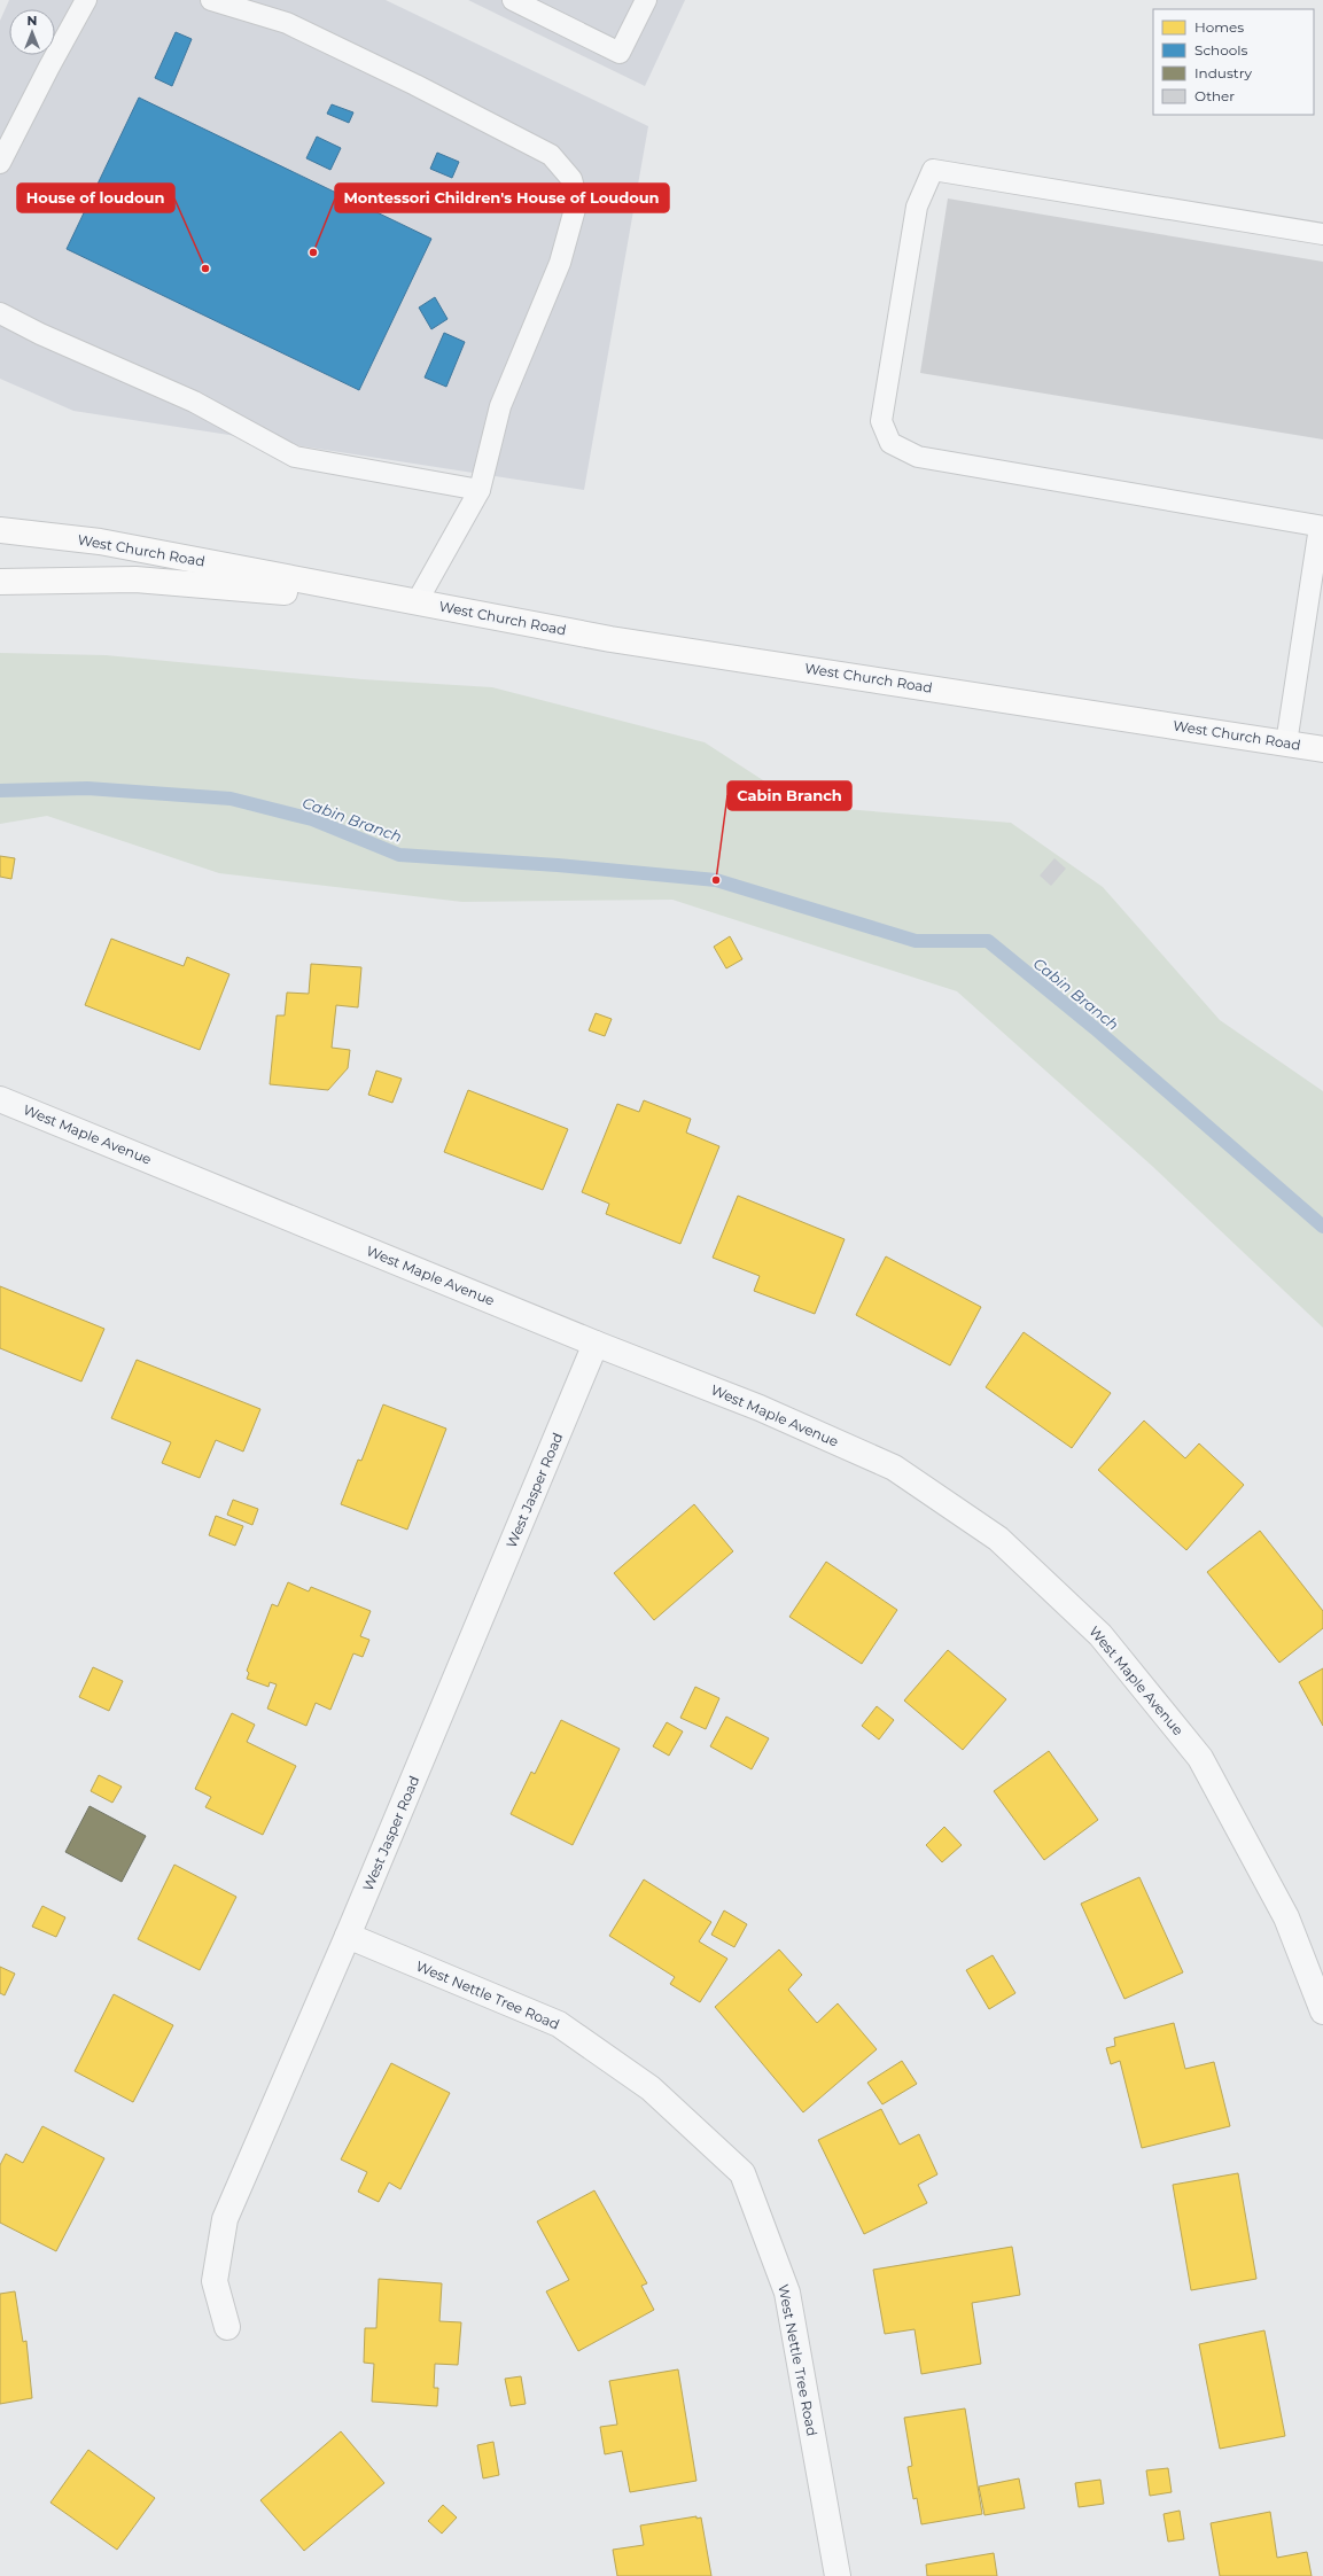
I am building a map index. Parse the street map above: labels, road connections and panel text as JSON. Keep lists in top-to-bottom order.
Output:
{
  "streets": {
    "main road": ["West Church Road"],
    "street": ["West Maple Avenue", "West Jasper Road", "West Nettle Tree Road"]
  },
  "crossings": [
    ["West Maple Avenue", "West Jasper Road"],
    ["West Jasper Road", "West Nettle Tree Road"]
  ],
  "water": ["Cabin Branch"],
  "places": ["Montessori Children's House of Loudoun", "House of loudoun", "Cabin Branch"],
  "legend": [
    "Homes",
    "Schools",
    "Industry",
    "Other"
  ],
  "north": "top"
}
